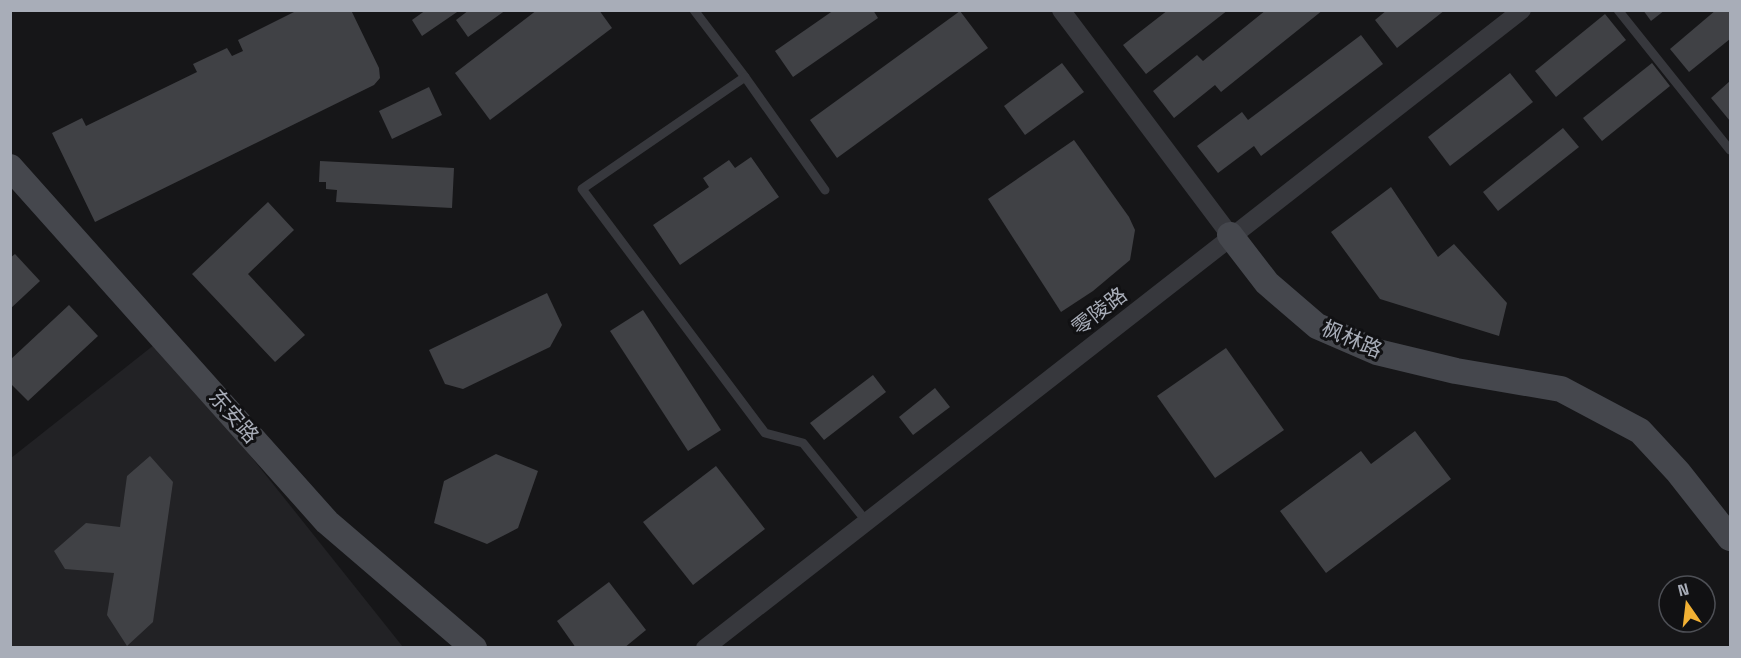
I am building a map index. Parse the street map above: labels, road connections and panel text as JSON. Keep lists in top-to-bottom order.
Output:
{
  "streets": {
    "street": ["零陵路", "枫林路", "东安路"]
  },
  "crossings": [
    ["零陵路", "枫林路"]
  ],
  "north": "top"
}
